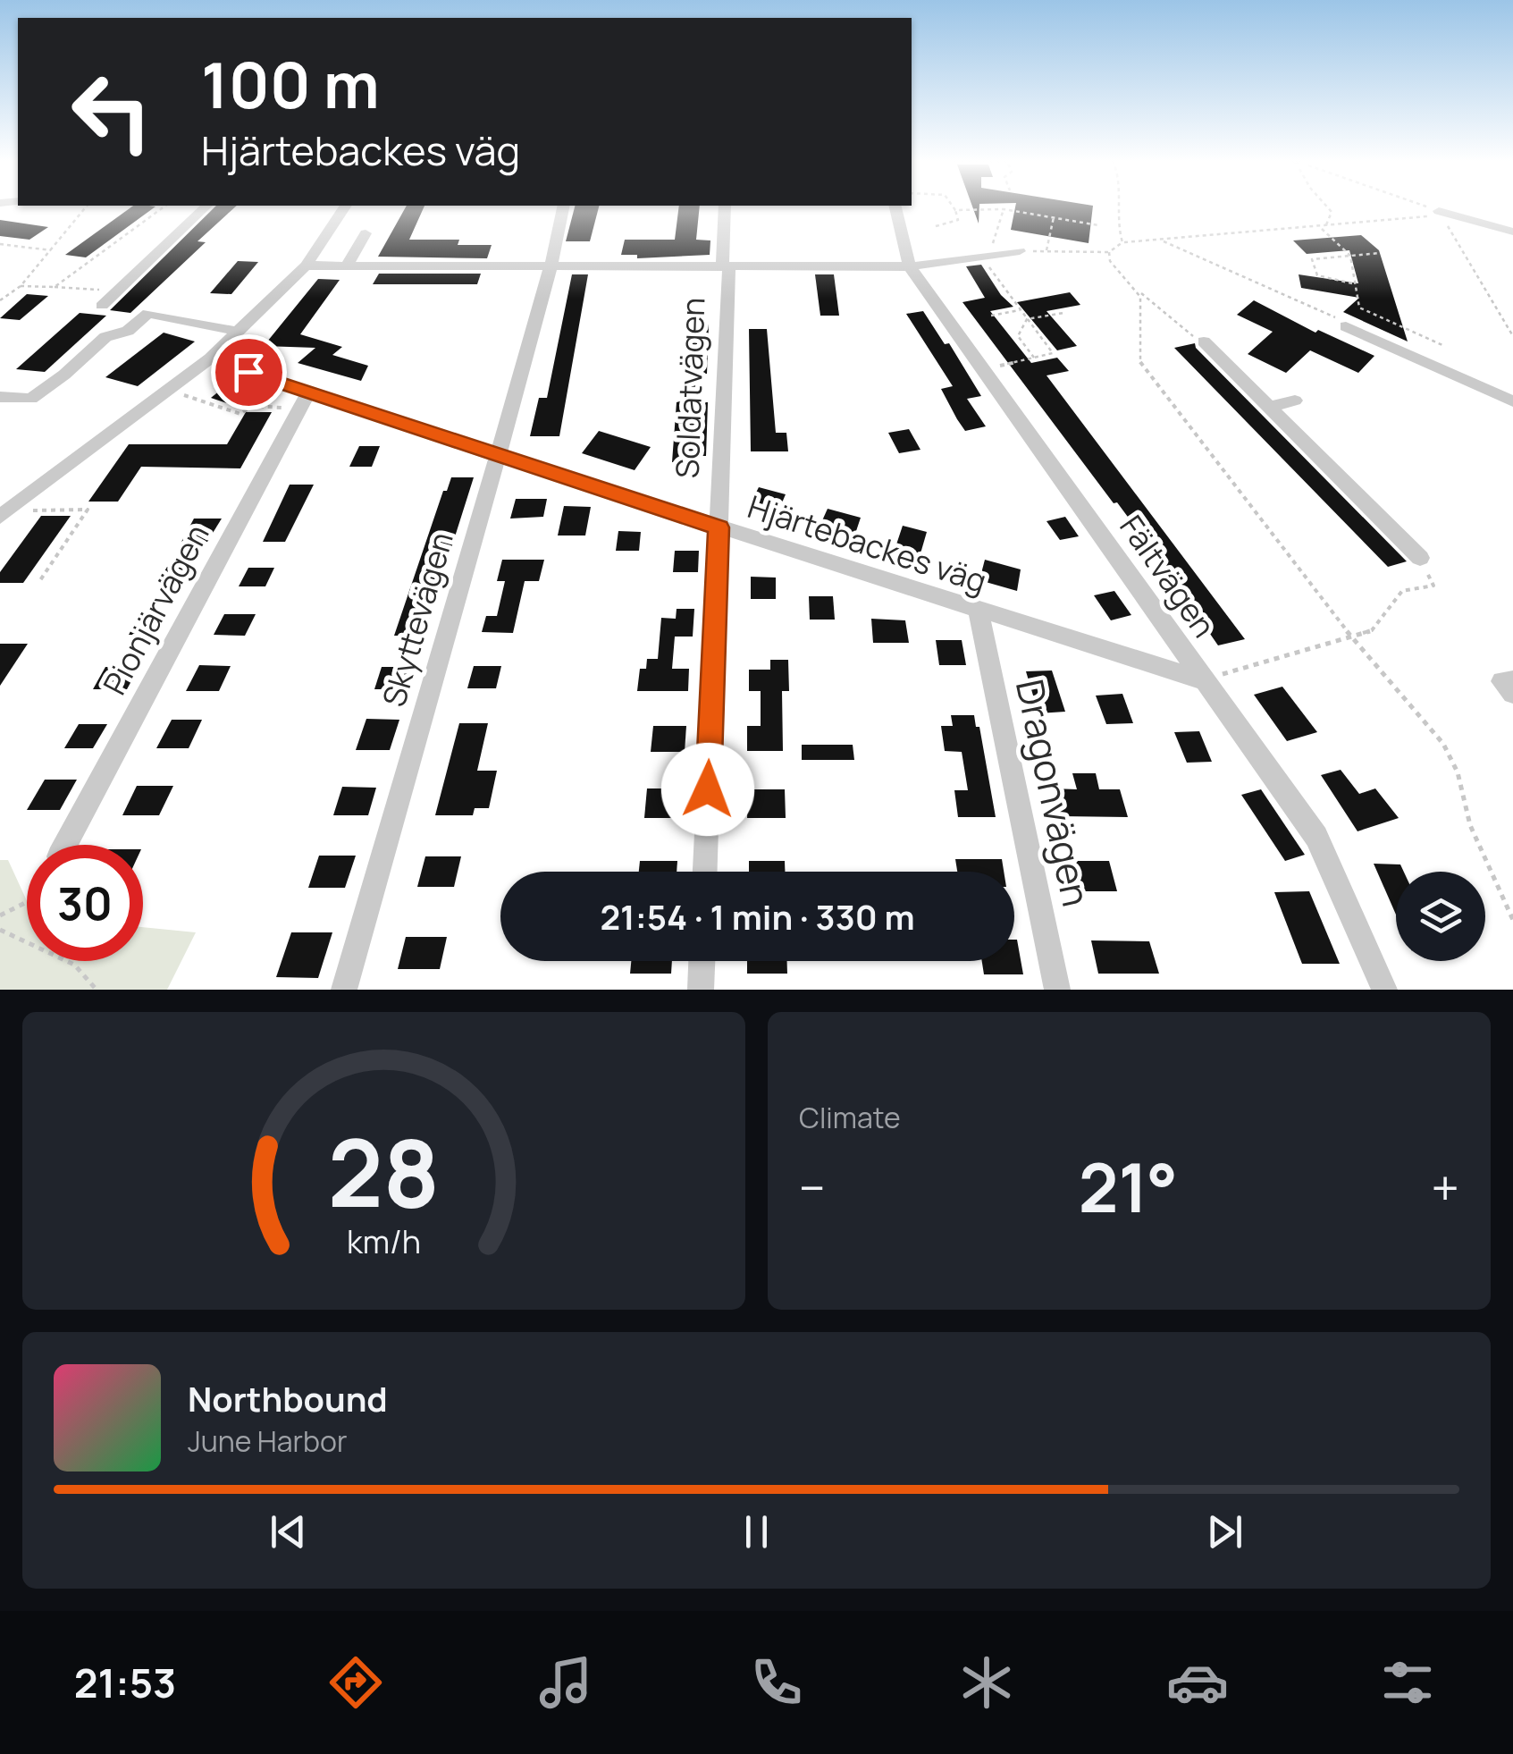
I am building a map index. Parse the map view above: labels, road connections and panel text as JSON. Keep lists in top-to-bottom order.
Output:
{
  "streets": {
    "street": [
      "Soldatvägen",
      "Hjärtebackes väg",
      "Fältvägen",
      "Pionjärvägen",
      "Skyttevägen",
      "Dragonvägen"
    ]
  },
  "crossings": [
    ["Soldatvägen", "Hjärtebackes väg"],
    ["Hjärtebackes väg", "Fältvägen"],
    ["Hjärtebackes väg", "Pionjärvägen"],
    ["Hjärtebackes väg", "Skyttevägen"],
    ["Hjärtebackes väg", "Dragonvägen"]
  ],
  "page": {
    "turn": ["100 m", "Hjärtebackes väg"],
    "limit": "30",
    "trip": "21:54 · 1 min · 330 m",
    "tile": "Climate",
    "heat": ["−", "21°", "+"],
    "song": ["Northbound", "June Harbor"],
    "tabs": "21:53",
    "gauge": ["28", "km/h"]
  }
}
